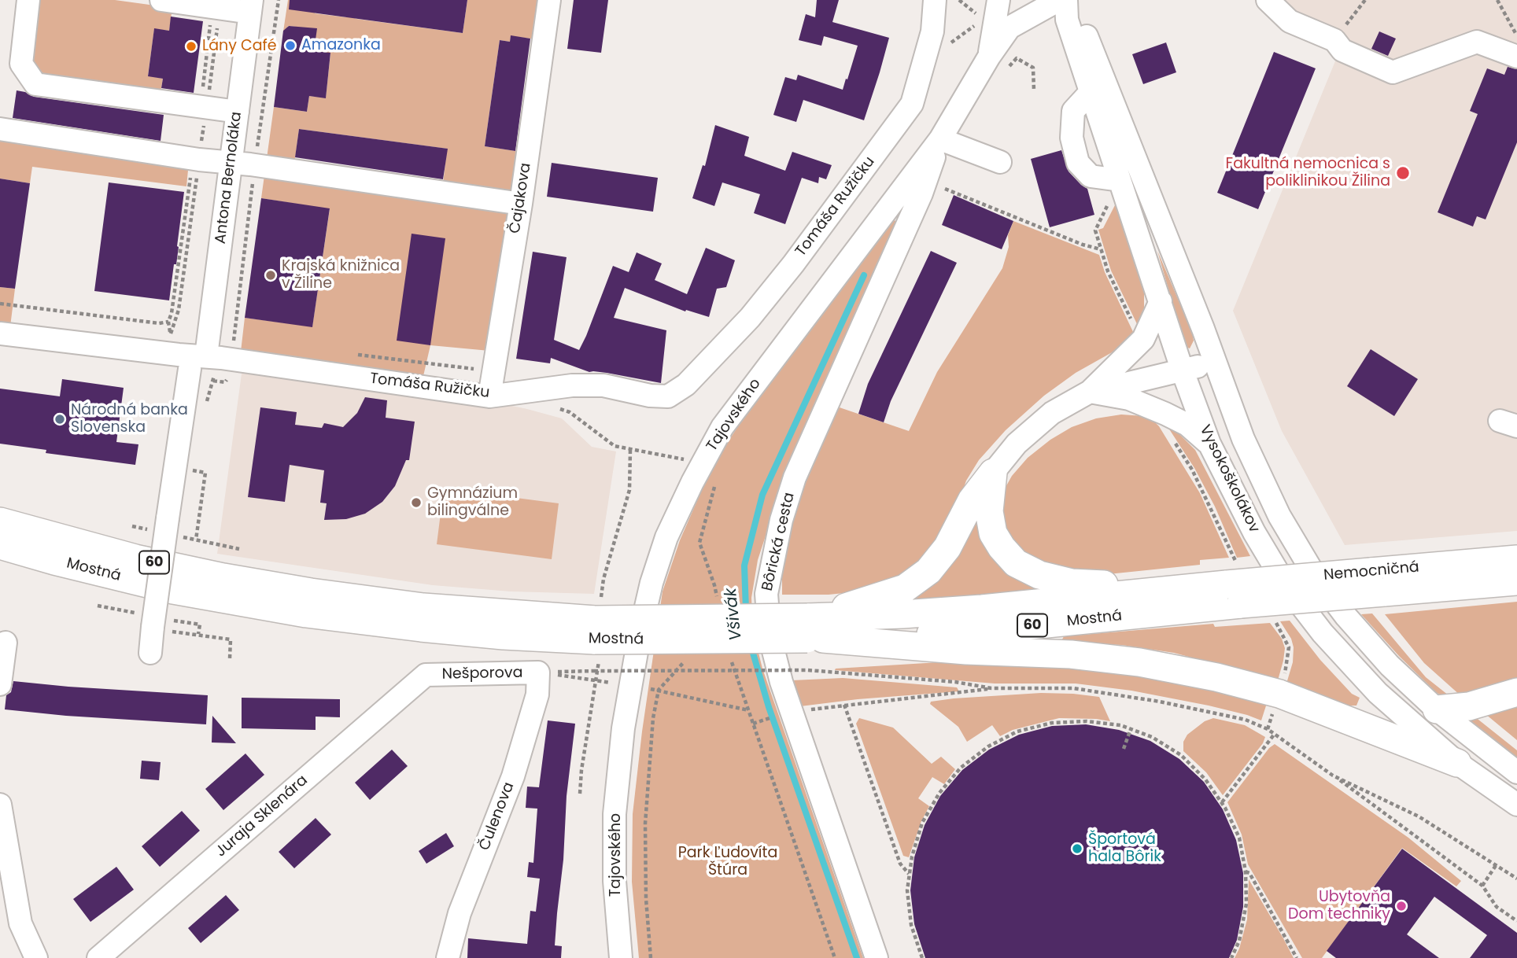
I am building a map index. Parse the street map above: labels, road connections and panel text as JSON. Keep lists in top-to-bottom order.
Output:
{
  "streets": {
    "main road": ["60", "Mostná", "Nemocničná"],
    "street": [
      "Antona Bernoláka",
      "Čajakova",
      "Tomáša Ružičku",
      "Tajovského",
      "Vysokoškolákov",
      "Bôrická cesta",
      "Nešporova",
      "Juraja Sklenára",
      "Čulenova"
    ]
  },
  "crossings": [
    ["Antona Bernoláka", "Tomáša Ružičku"],
    ["Čajakova", "Tomáša Ružičku"],
    ["Tajovského", "Bôrická cesta"],
    ["Mostná", "Nemocničná"],
    ["Nešporova", "Juraja Sklenára"],
    ["Nešporova", "Čulenova"]
  ],
  "water": ["Všivák"],
  "parks": ["Park Ľudovíta Štúra"],
  "places": [
    "Amazonka",
    "Lány Café",
    "Fakultná nemocnica s poliklinikou Žilina",
    "Krajská knižnica v Žiline",
    "Národná banka Slovenska",
    "Gymnázium bilingválne",
    "Športová hala Bôrik",
    "Ubytovňa Dom techniky"
  ]
}
